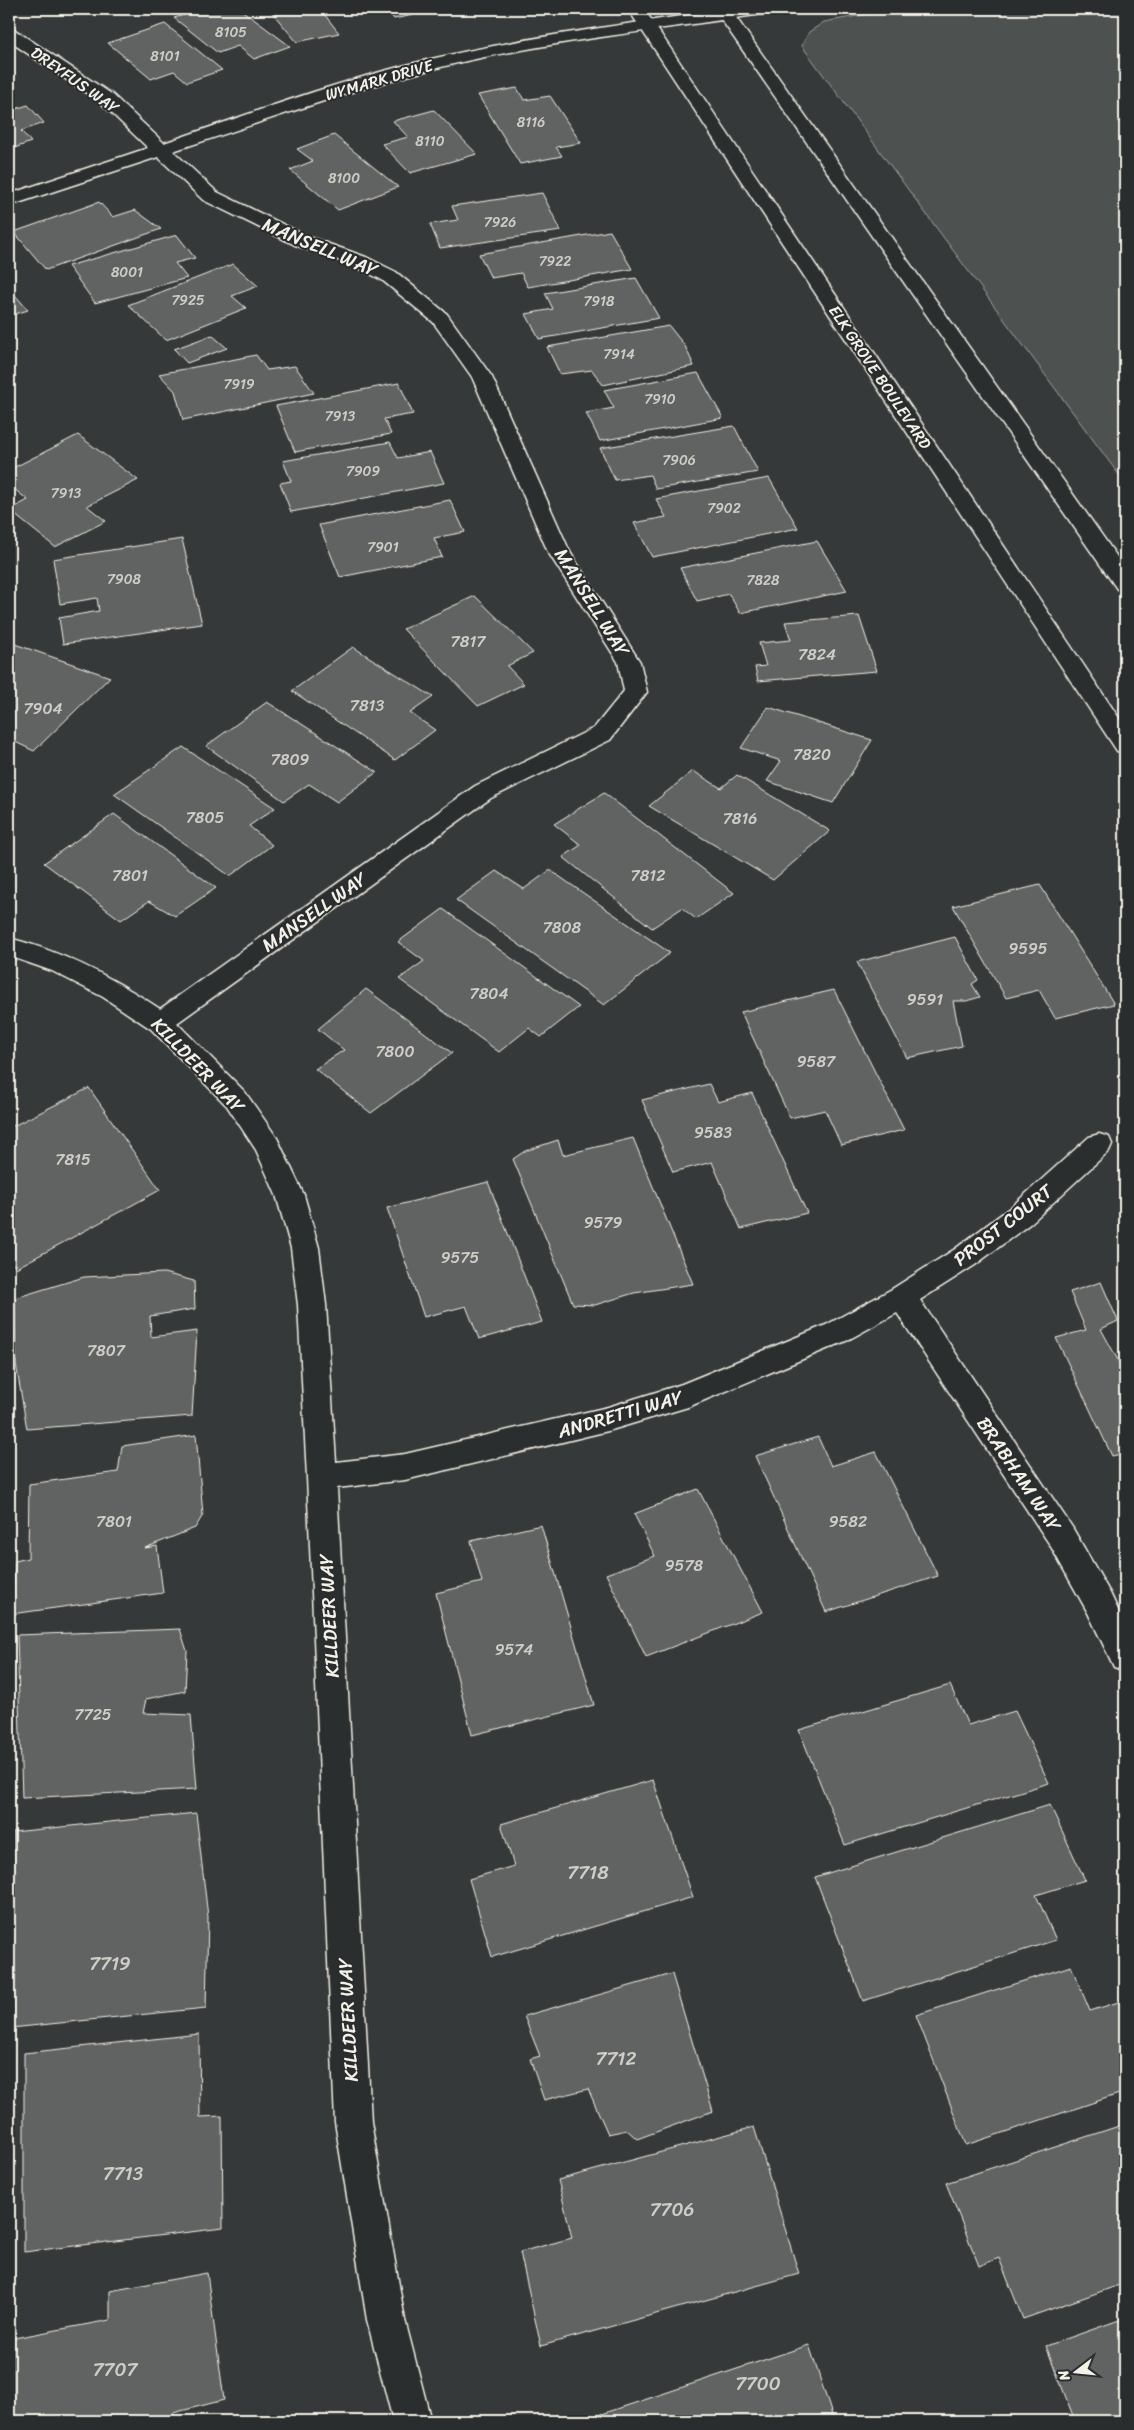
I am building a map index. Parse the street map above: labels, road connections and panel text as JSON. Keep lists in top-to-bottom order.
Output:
{
  "streets": {
    "street": [
      "DREYFUS WAY",
      "WYMARK DRIVE",
      "MANSELL WAY",
      "ELK GROVE BOULEVARD",
      "KILLDEER WAY",
      "PROST COURT",
      "ANDRETTI WAY",
      "BRABHAM WAY"
    ]
  },
  "crossings": [
    ["DREYFUS WAY", "WYMARK DRIVE"],
    ["DREYFUS WAY", "MANSELL WAY"],
    ["WYMARK DRIVE", "MANSELL WAY"],
    ["WYMARK DRIVE", "ELK GROVE BOULEVARD"],
    ["MANSELL WAY", "KILLDEER WAY"],
    ["KILLDEER WAY", "ANDRETTI WAY"],
    ["PROST COURT", "ANDRETTI WAY"],
    ["PROST COURT", "BRABHAM WAY"],
    ["ANDRETTI WAY", "BRABHAM WAY"]
  ],
  "house_numbers": [
    "8105",
    "8101",
    "8116",
    "8110",
    "8100",
    "7926",
    "7922",
    "8001",
    "7925",
    "7918",
    "7914",
    "7919",
    "7910",
    "7913",
    "7906",
    "7909",
    "7913",
    "7902",
    "7901",
    "7908",
    "7828",
    "7817",
    "7824",
    "7813",
    "7904",
    "7820",
    "7809",
    "7805",
    "7816",
    "7801",
    "7812",
    "7808",
    "9595",
    "7804",
    "9591",
    "7800",
    "9587",
    "9583",
    "7815",
    "9579",
    "9575",
    "7807",
    "7801",
    "9582",
    "9578",
    "9574",
    "7725",
    "7718",
    "7719",
    "7712",
    "7713",
    "7706",
    "7707",
    "7700"
  ],
  "north": "left"
}
